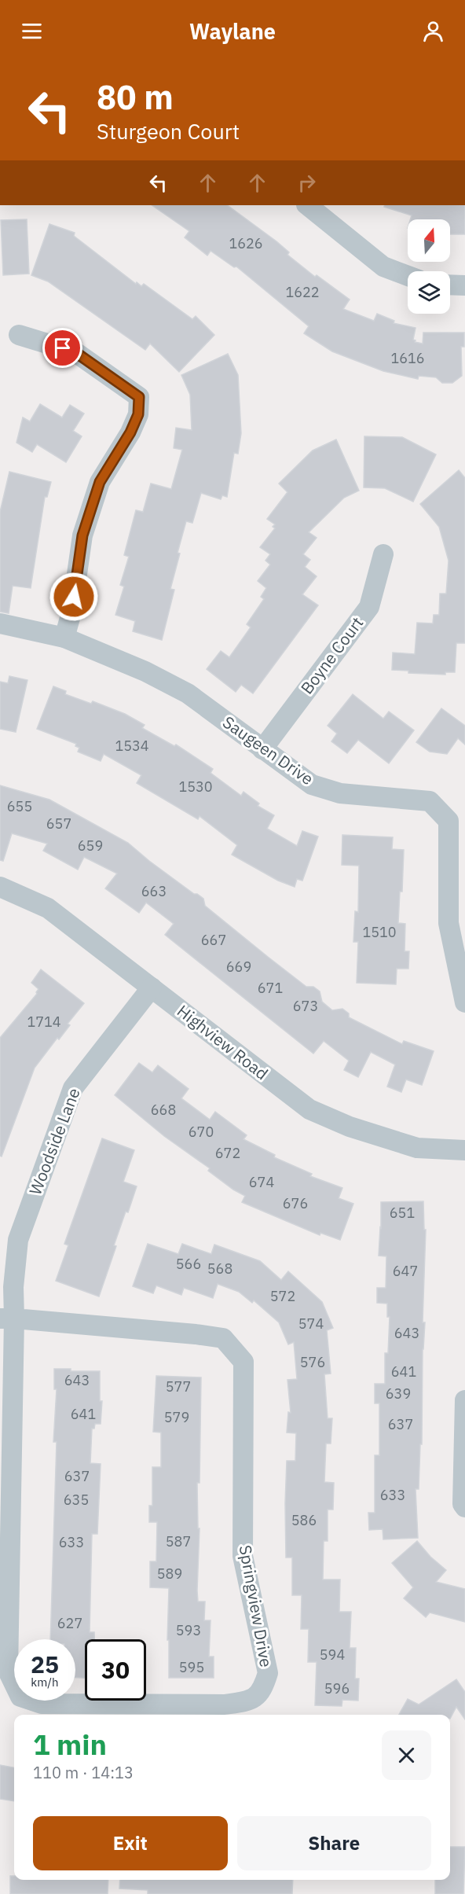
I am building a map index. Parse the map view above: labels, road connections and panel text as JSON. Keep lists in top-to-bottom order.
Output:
{
  "streets": {
    "street": [
      "Boyne Court",
      "Saugeen Drive",
      "Highview Road",
      "Woodside Lane",
      "Springview Drive"
    ]
  },
  "crossings": [
    ["Boyne Court", "Saugeen Drive"],
    ["Highview Road", "Woodside Lane"],
    ["Woodside Lane", "Springview Drive"]
  ],
  "house_numbers": [
    "1626",
    "1622",
    "1616",
    "1534",
    "1530",
    "655",
    "657",
    "659",
    "663",
    "1510",
    "667",
    "669",
    "671",
    "673",
    "1714",
    "668",
    "670",
    "672",
    "674",
    "676",
    "651",
    "566",
    "568",
    "647",
    "572",
    "574",
    "643",
    "576",
    "641",
    "643",
    "577",
    "639",
    "641",
    "579",
    "637",
    "637",
    "633",
    "635",
    "586",
    "587",
    "633",
    "589",
    "627",
    "593",
    "594",
    "595",
    "596"
  ],
  "north": "top",
  "page": {
    "header": "Waylane",
    "turn": ["80 m", "Sturgeon Court"],
    "speed": "25 km/h",
    "limit": "30",
    "heading": ["1 min", "110 m · 14:13"],
    "buttons": ["Exit", "Share"]
  }
}
